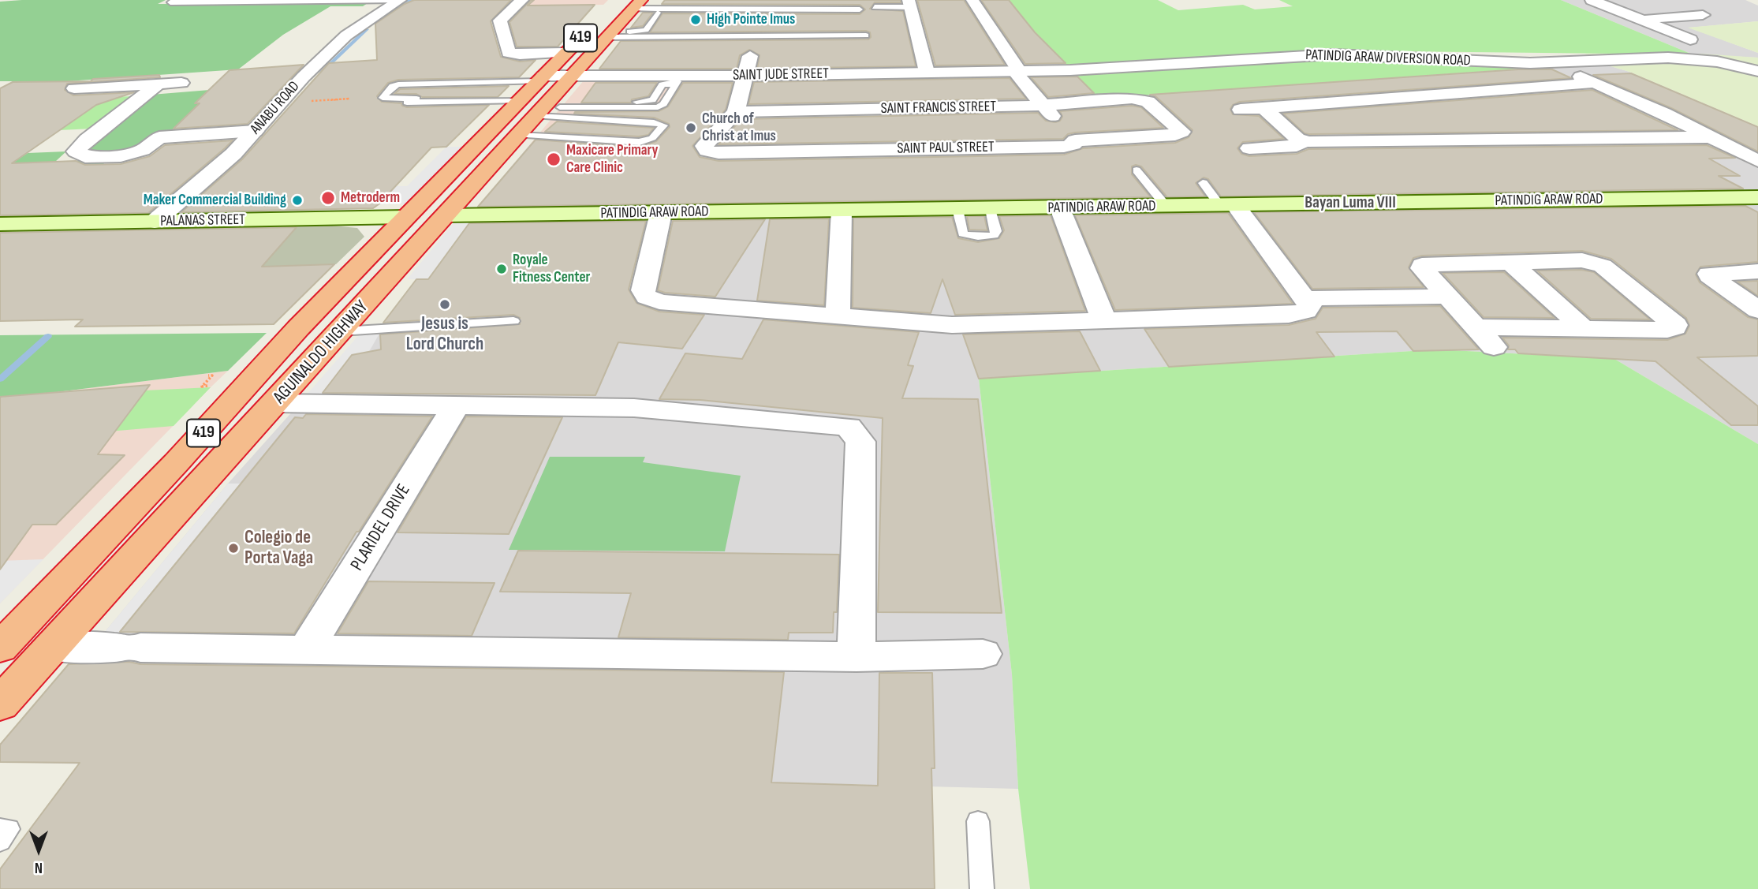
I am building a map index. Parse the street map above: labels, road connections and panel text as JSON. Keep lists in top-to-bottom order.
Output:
{
  "streets": {
    "highway": ["419", "AGUINALDO HIGHWAY"],
    "main road": ["PATINDIG ARAW ROAD", "PALANAS STREET"],
    "street": [
      "PATINDIG ARAW DIVERSION ROAD",
      "SAINT JUDE STREET",
      "ANABU ROAD",
      "SAINT FRANCIS STREET",
      "SAINT PAUL STREET",
      "PLARIDEL DRIVE"
    ]
  },
  "crossings": [
    ["PATINDIG ARAW DIVERSION ROAD", "SAINT JUDE STREET"],
    ["SAINT JUDE STREET", "AGUINALDO HIGHWAY"],
    ["ANABU ROAD", "PALANAS STREET"],
    ["SAINT FRANCIS STREET", "SAINT PAUL STREET"],
    ["PATINDIG ARAW ROAD", "AGUINALDO HIGHWAY"],
    ["PALANAS STREET", "AGUINALDO HIGHWAY"]
  ],
  "districts": ["Bayan Luma VIII"],
  "places": [
    "High Pointe Imus",
    "Church of Christ at Imus",
    "Maxicare Primary Care Clinic",
    "Metroderm",
    "Maker Commercial Building",
    "Royale Fitness Center",
    "Jesus is Lord Church",
    "Colegio de Porta Vaga"
  ],
  "north": "bottom"
}
